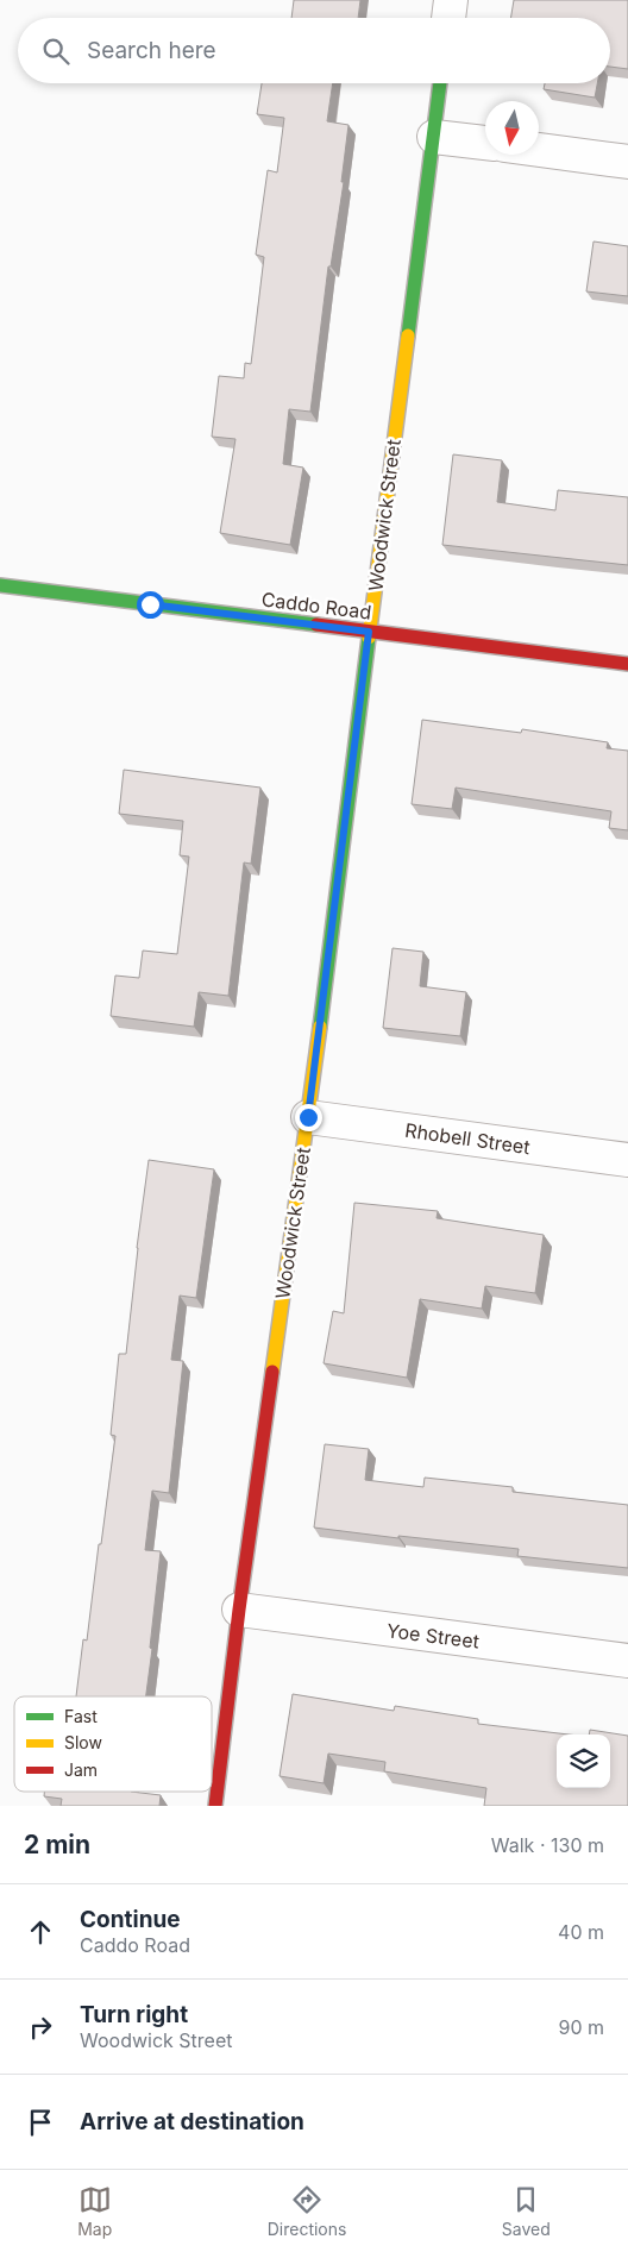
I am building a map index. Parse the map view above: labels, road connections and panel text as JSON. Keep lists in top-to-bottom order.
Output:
{
  "streets": {
    "street": [
      "Woodwick Street",
      "Caddo Road",
      "Rhobell Street",
      "Yoe Street"
    ]
  },
  "crossings": [
    ["Woodwick Street", "Caddo Road"],
    ["Woodwick Street", "Rhobell Street"],
    ["Woodwick Street", "Yoe Street"]
  ],
  "legend": ["Fast", "Slow", "Jam"],
  "north": "bottom",
  "page": {
    "search": "Search here",
    "heading": ["2 min", "Walk · 130 m"],
    "list": [
      ["Continue", "Caddo Road", "40 m"],
      ["Turn right", "Woodwick Street", "90 m"],
      "Arrive at destination"
    ],
    "nav": ["Map", "Directions", "Saved"]
  }
}
